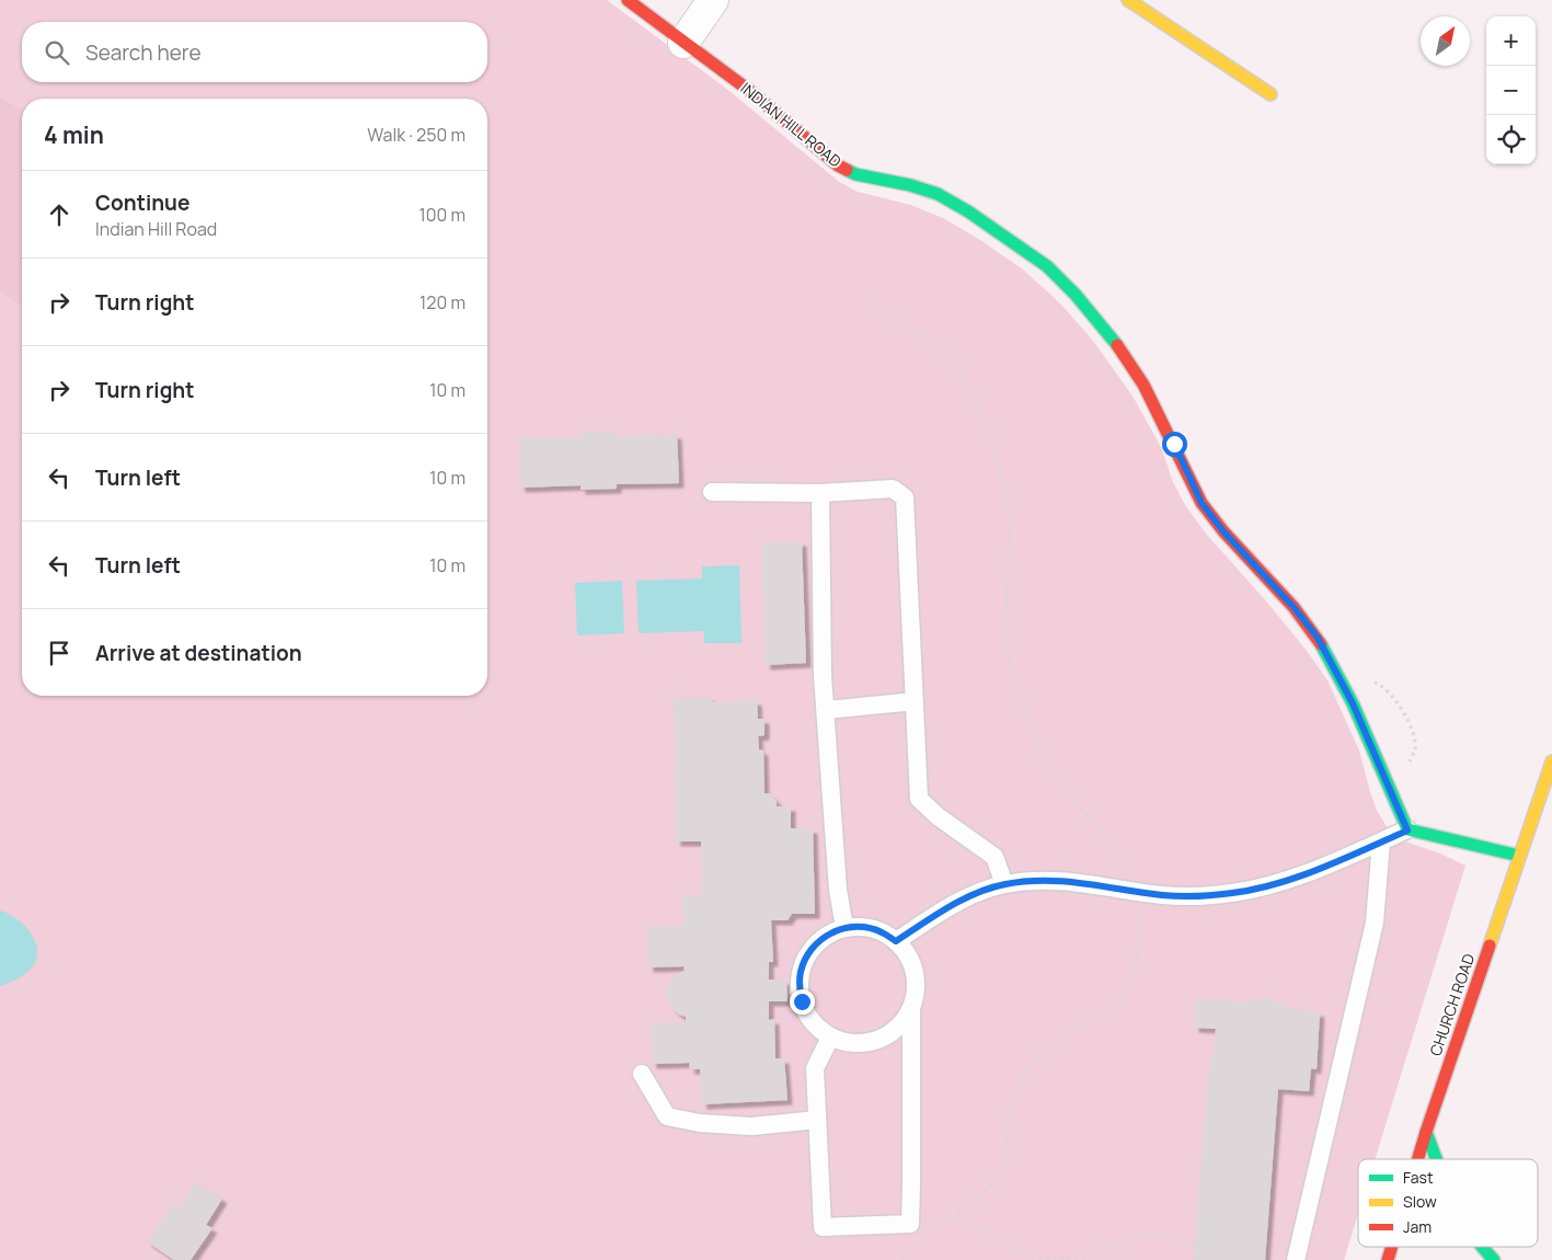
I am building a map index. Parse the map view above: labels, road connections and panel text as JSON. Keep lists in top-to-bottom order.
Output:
{
  "streets": {
    "street": ["INDIAN HILL ROAD", "CHURCH ROAD"]
  },
  "legend": ["Fast", "Slow", "Jam"],
  "north": "top right",
  "page": {
    "map_buttons": ["+", "−"],
    "search": "Search here",
    "heading": ["4 min", "Walk · 250 m"],
    "list": [
      ["Continue", "Indian Hill Road", "100 m"],
      ["Turn right", "120 m"],
      ["Turn right", "10 m"],
      ["Turn left", "10 m"],
      ["Turn left", "10 m"],
      "Arrive at destination"
    ]
  }
}
